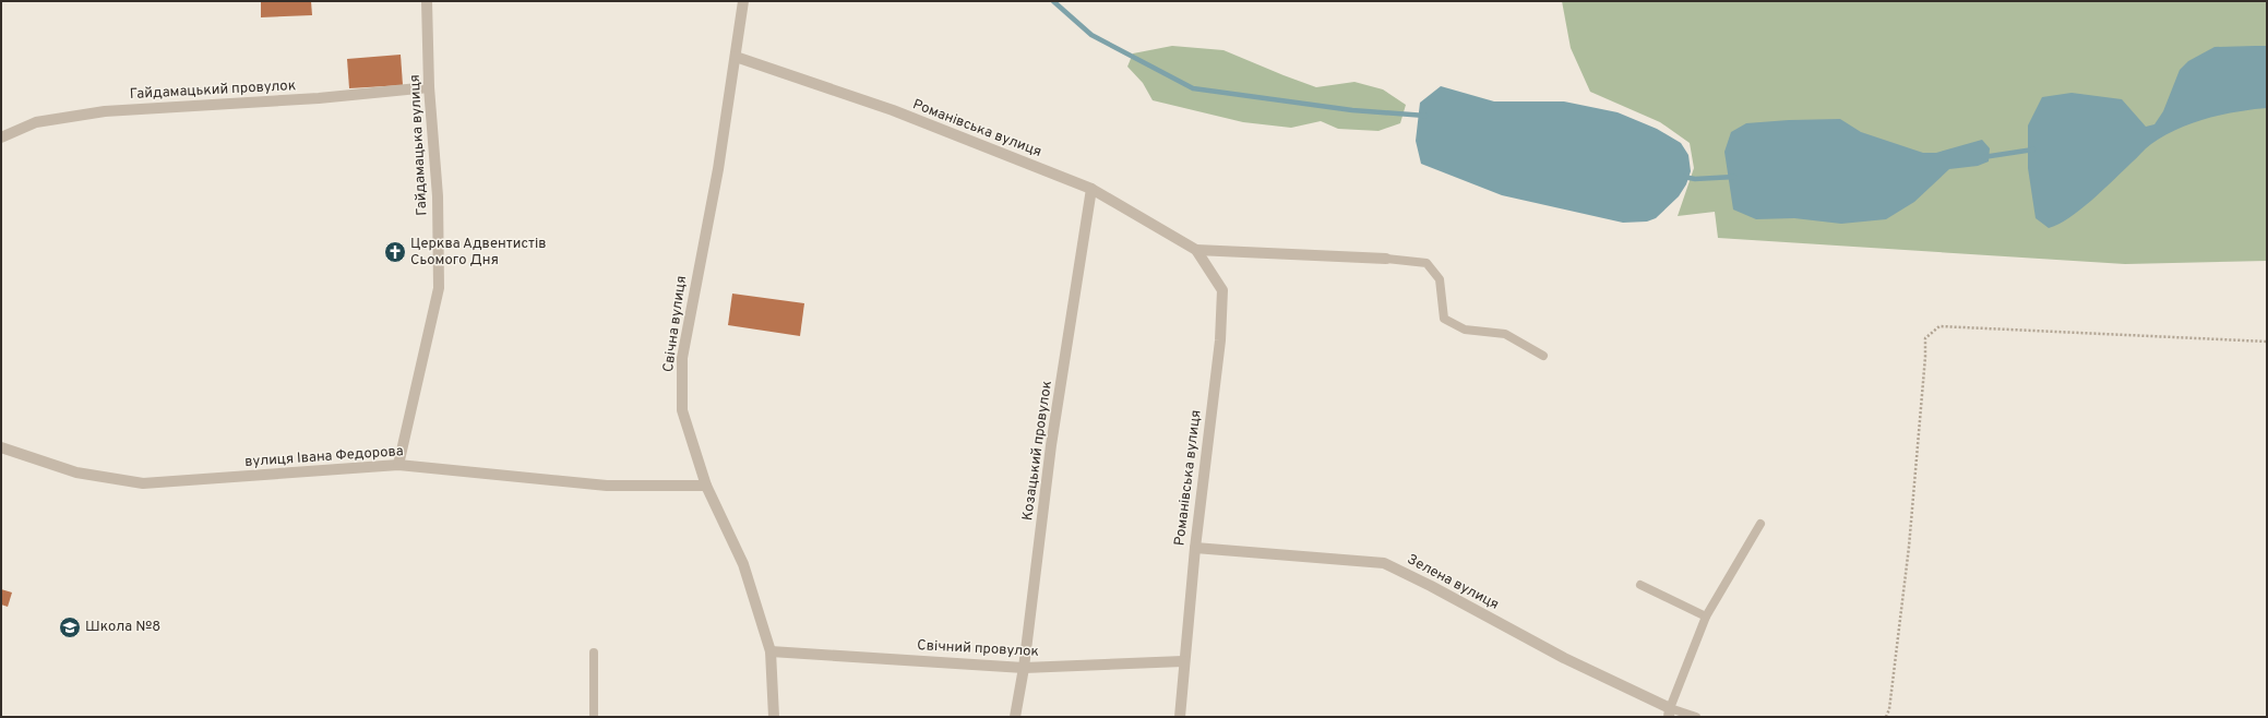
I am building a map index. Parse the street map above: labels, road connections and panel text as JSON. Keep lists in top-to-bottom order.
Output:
{
  "streets": {
    "street": [
      "Гайдамацький провулок",
      "Романівська вулиця",
      "Гайдамацька вулиця",
      "Свічна вулиця",
      "Козацький провулок",
      "вулиця Івана Федорова",
      "Зелена вулиця",
      "Свічний провулок"
    ]
  },
  "crossings": [
    ["Гайдамацький провулок", "Гайдамацька вулиця"],
    ["Романівська вулиця", "Свічна вулиця"],
    ["Романівська вулиця", "Козацький провулок"],
    ["Романівська вулиця", "Зелена вулиця"],
    ["Романівська вулиця", "Свічний провулок"],
    ["Гайдамацька вулиця", "вулиця Івана Федорова"],
    ["Свічна вулиця", "вулиця Івана Федорова"],
    ["Свічна вулиця", "Свічний провулок"],
    ["Козацький провулок", "Свічний провулок"]
  ],
  "places": {
    "church": ["Церква Адвентистiв Сьомого Дня"],
    "school or university": ["Школа №8"]
  }
}
